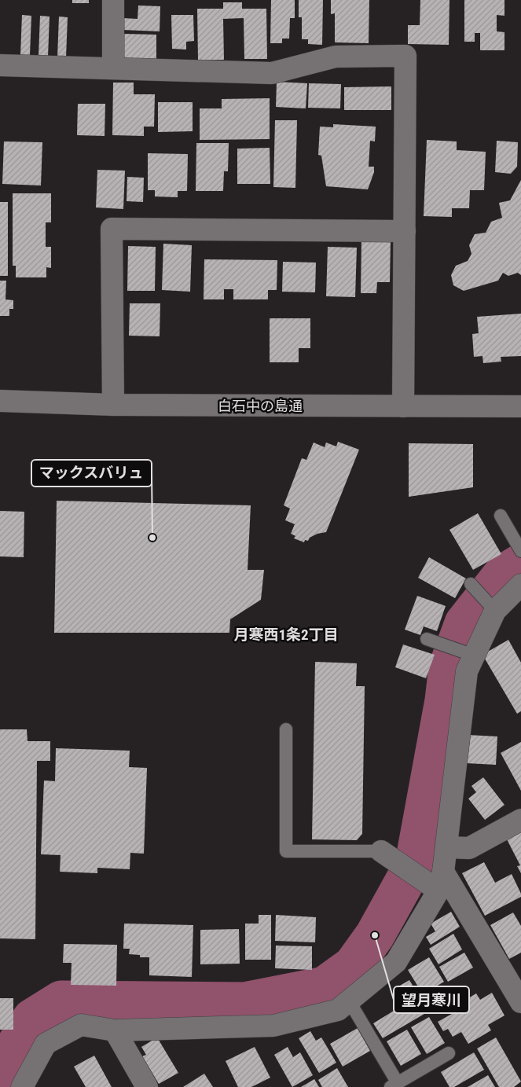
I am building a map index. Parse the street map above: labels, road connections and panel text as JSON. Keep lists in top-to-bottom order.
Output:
{
  "streets": {
    "street": ["白石中の島通"]
  },
  "districts": ["月寒西1条2丁目"],
  "places": ["マックスバリュ", "望月寒川"]
}
